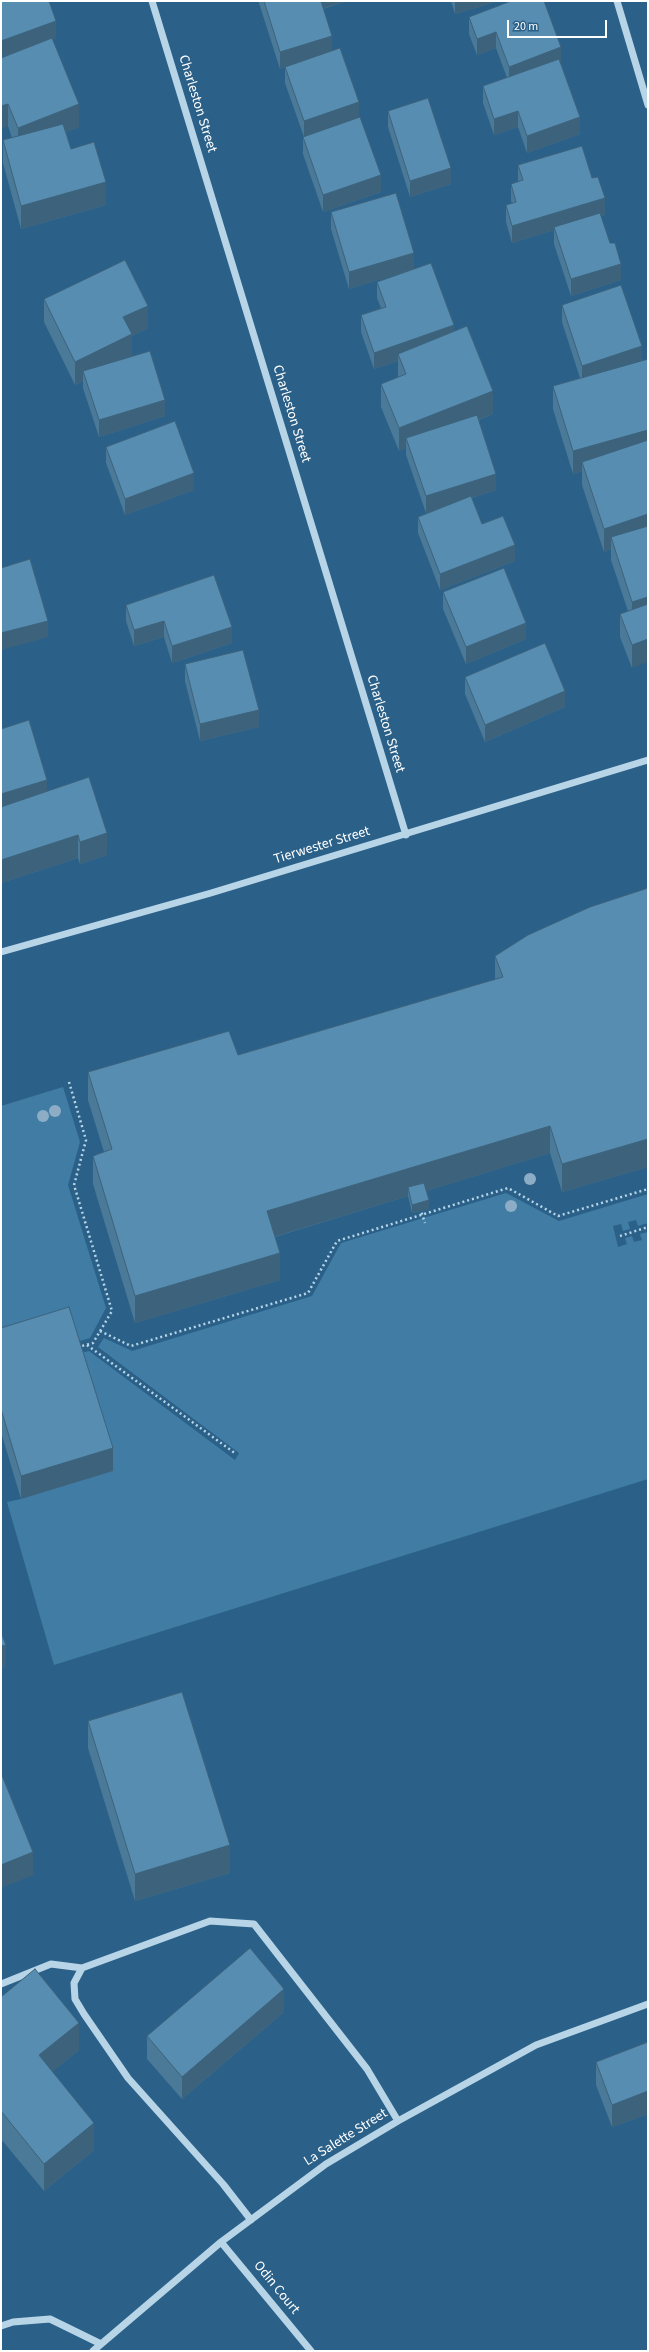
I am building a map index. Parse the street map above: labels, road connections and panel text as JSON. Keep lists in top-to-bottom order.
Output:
{
  "streets": {
    "street": [
      "Charleston Street",
      "Tierwester Street",
      "La Salette Street",
      "Odin Court"
    ]
  },
  "crossings": [
    ["Charleston Street", "Tierwester Street"],
    ["La Salette Street", "Odin Court"]
  ],
  "scale_bar": "20 m"
}
